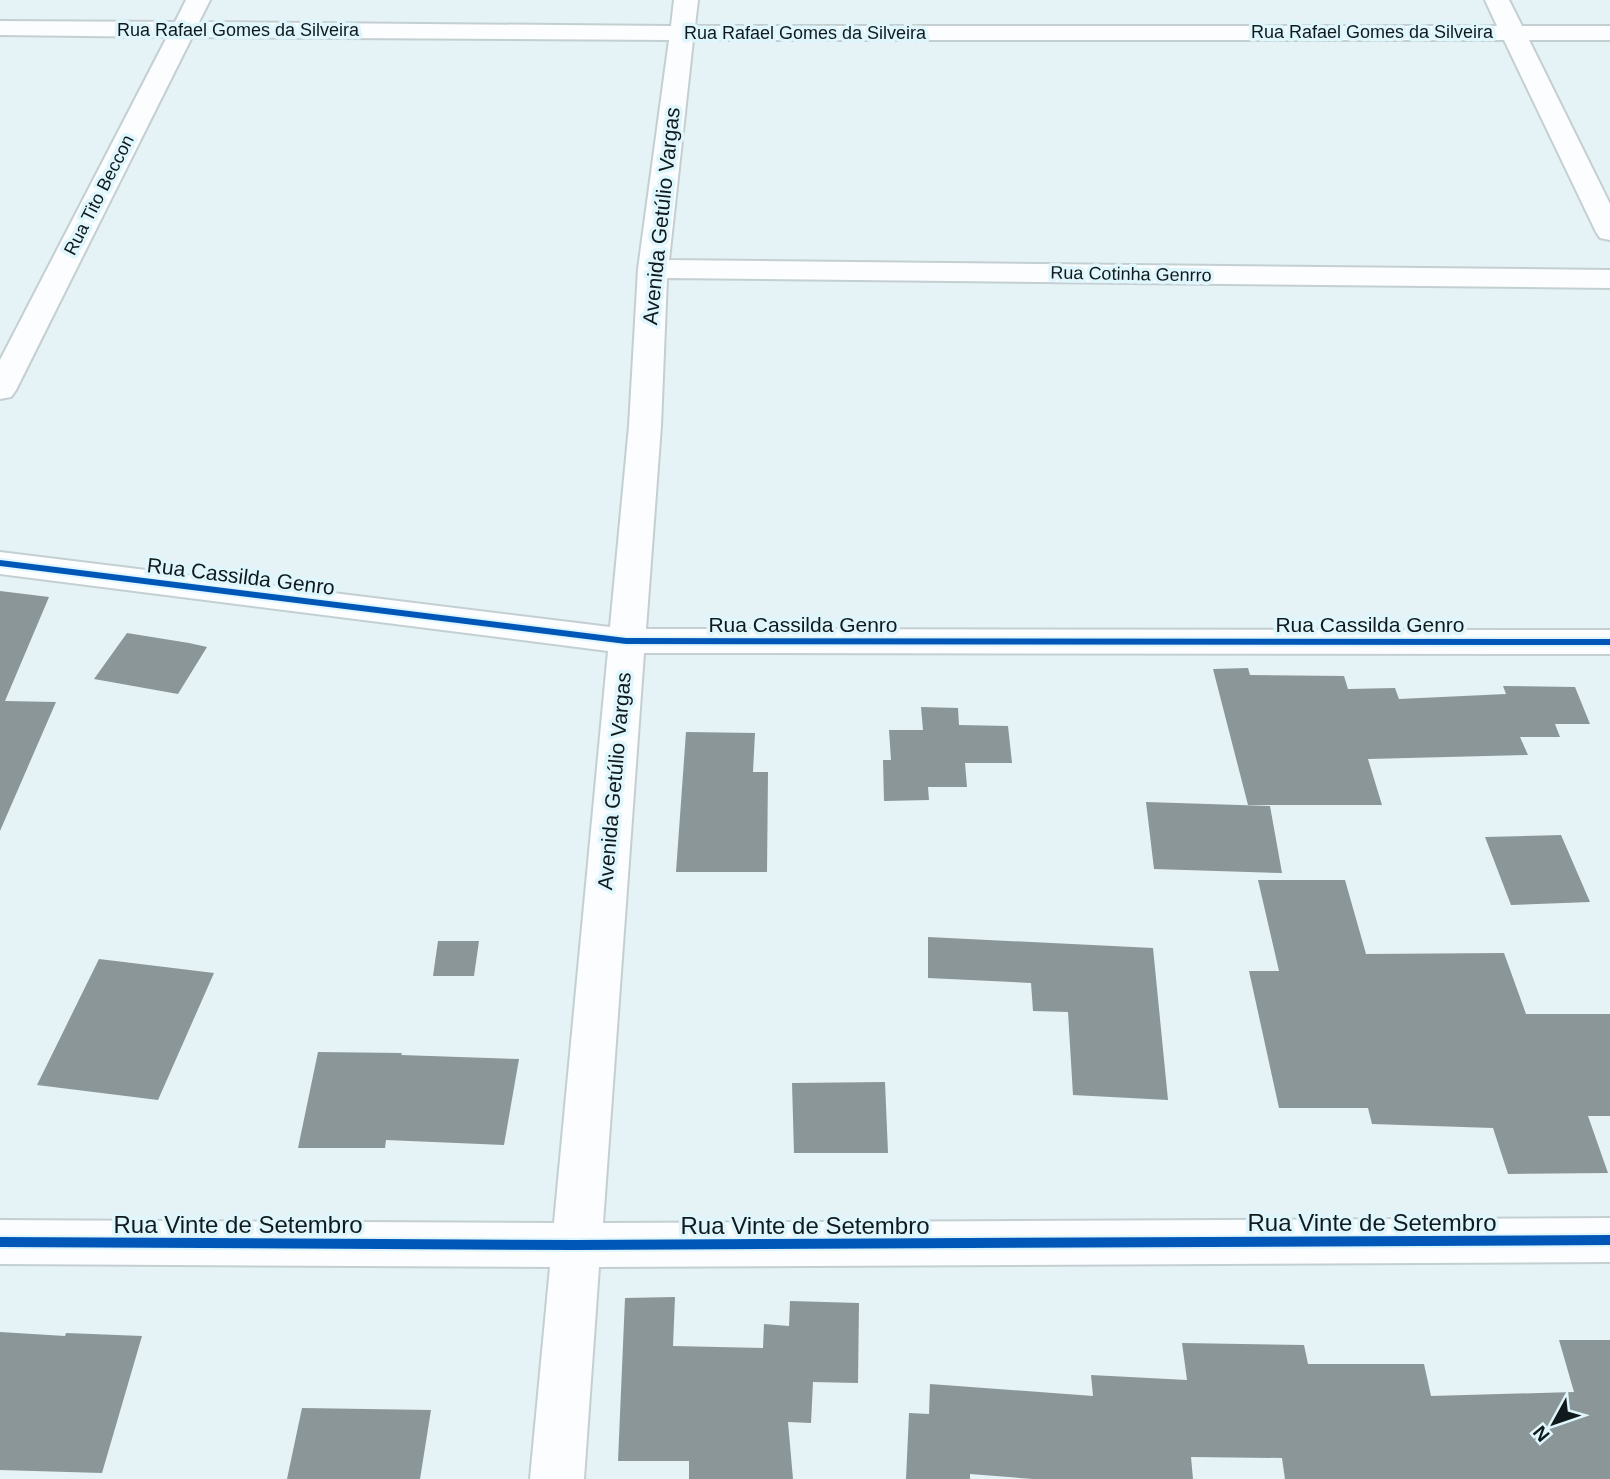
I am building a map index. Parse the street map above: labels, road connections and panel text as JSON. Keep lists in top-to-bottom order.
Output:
{
  "streets": {
    "street": [
      "Rua Rafael Gomes da Silveira",
      "Rua Tito Beccon",
      "Avenida Getúlio Vargas",
      "Rua Cotinha Genrro",
      "Rua Cassilda Genro",
      "Rua Vinte de Setembro"
    ]
  },
  "crossings": [
    ["Rua Rafael Gomes da Silveira", "Rua Tito Beccon"],
    ["Rua Rafael Gomes da Silveira", "Avenida Getúlio Vargas"],
    ["Avenida Getúlio Vargas", "Rua Cotinha Genrro"],
    ["Avenida Getúlio Vargas", "Rua Cassilda Genro"],
    ["Avenida Getúlio Vargas", "Rua Vinte de Setembro"]
  ],
  "north": "bottom left"
}
